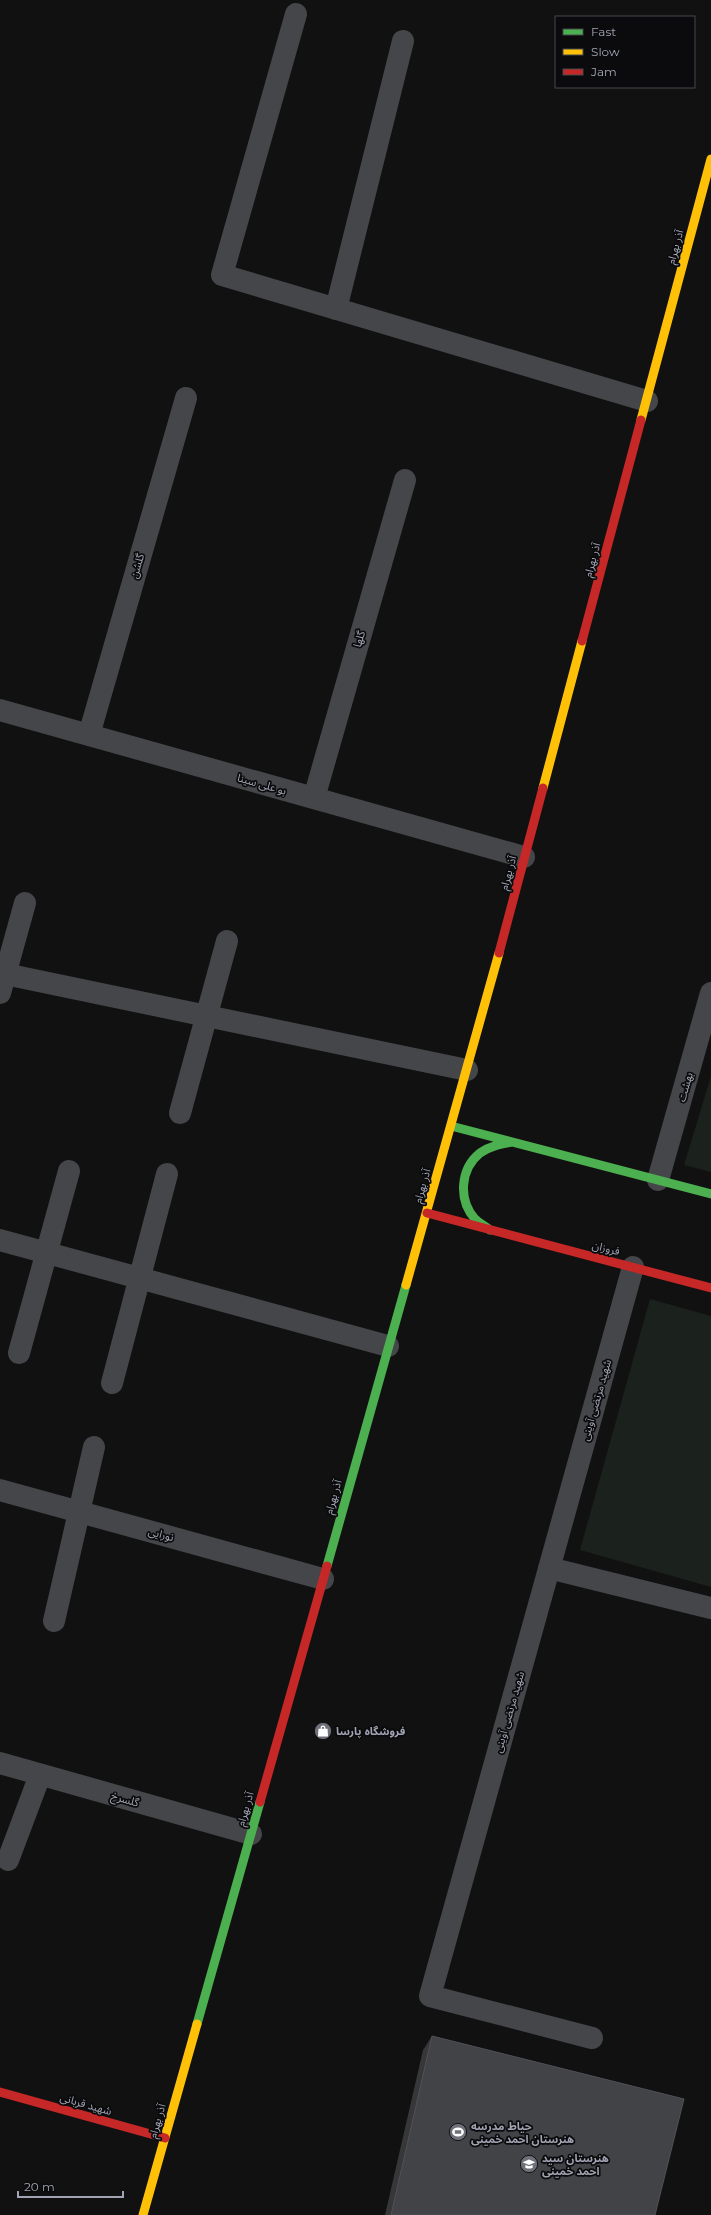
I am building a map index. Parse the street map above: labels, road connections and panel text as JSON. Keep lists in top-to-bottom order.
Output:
{
  "streets": {
    "street": [
      "آذر بهرام",
      "گلشن",
      "گلها",
      "بو علی سینا",
      "بهشت",
      "فروزان",
      "شهید مرتضی آوینی",
      "نورایی",
      "گلسرخ",
      "شهید قربانی"
    ]
  },
  "crossings": [
    ["آذر بهرام", "بو علی سینا"],
    ["آذر بهرام", "فروزان"],
    ["آذر بهرام", "نورایی"],
    ["آذر بهرام", "گلسرخ"],
    ["آذر بهرام", "شهید قربانی"],
    ["گلشن", "بو علی سینا"],
    ["گلها", "بو علی سینا"],
    ["فروزان", "شهید مرتضی آوینی"]
  ],
  "places": {
    "shop": ["فروشگاه پارسا"],
    "sports": ["حیاط مدرسه هنرستان احمد خمینی"],
    "school or university": ["هنرستان سید احمد خمینی"]
  },
  "legend": ["Fast", "Slow", "Jam"],
  "scale_bar": "20 m"
}
